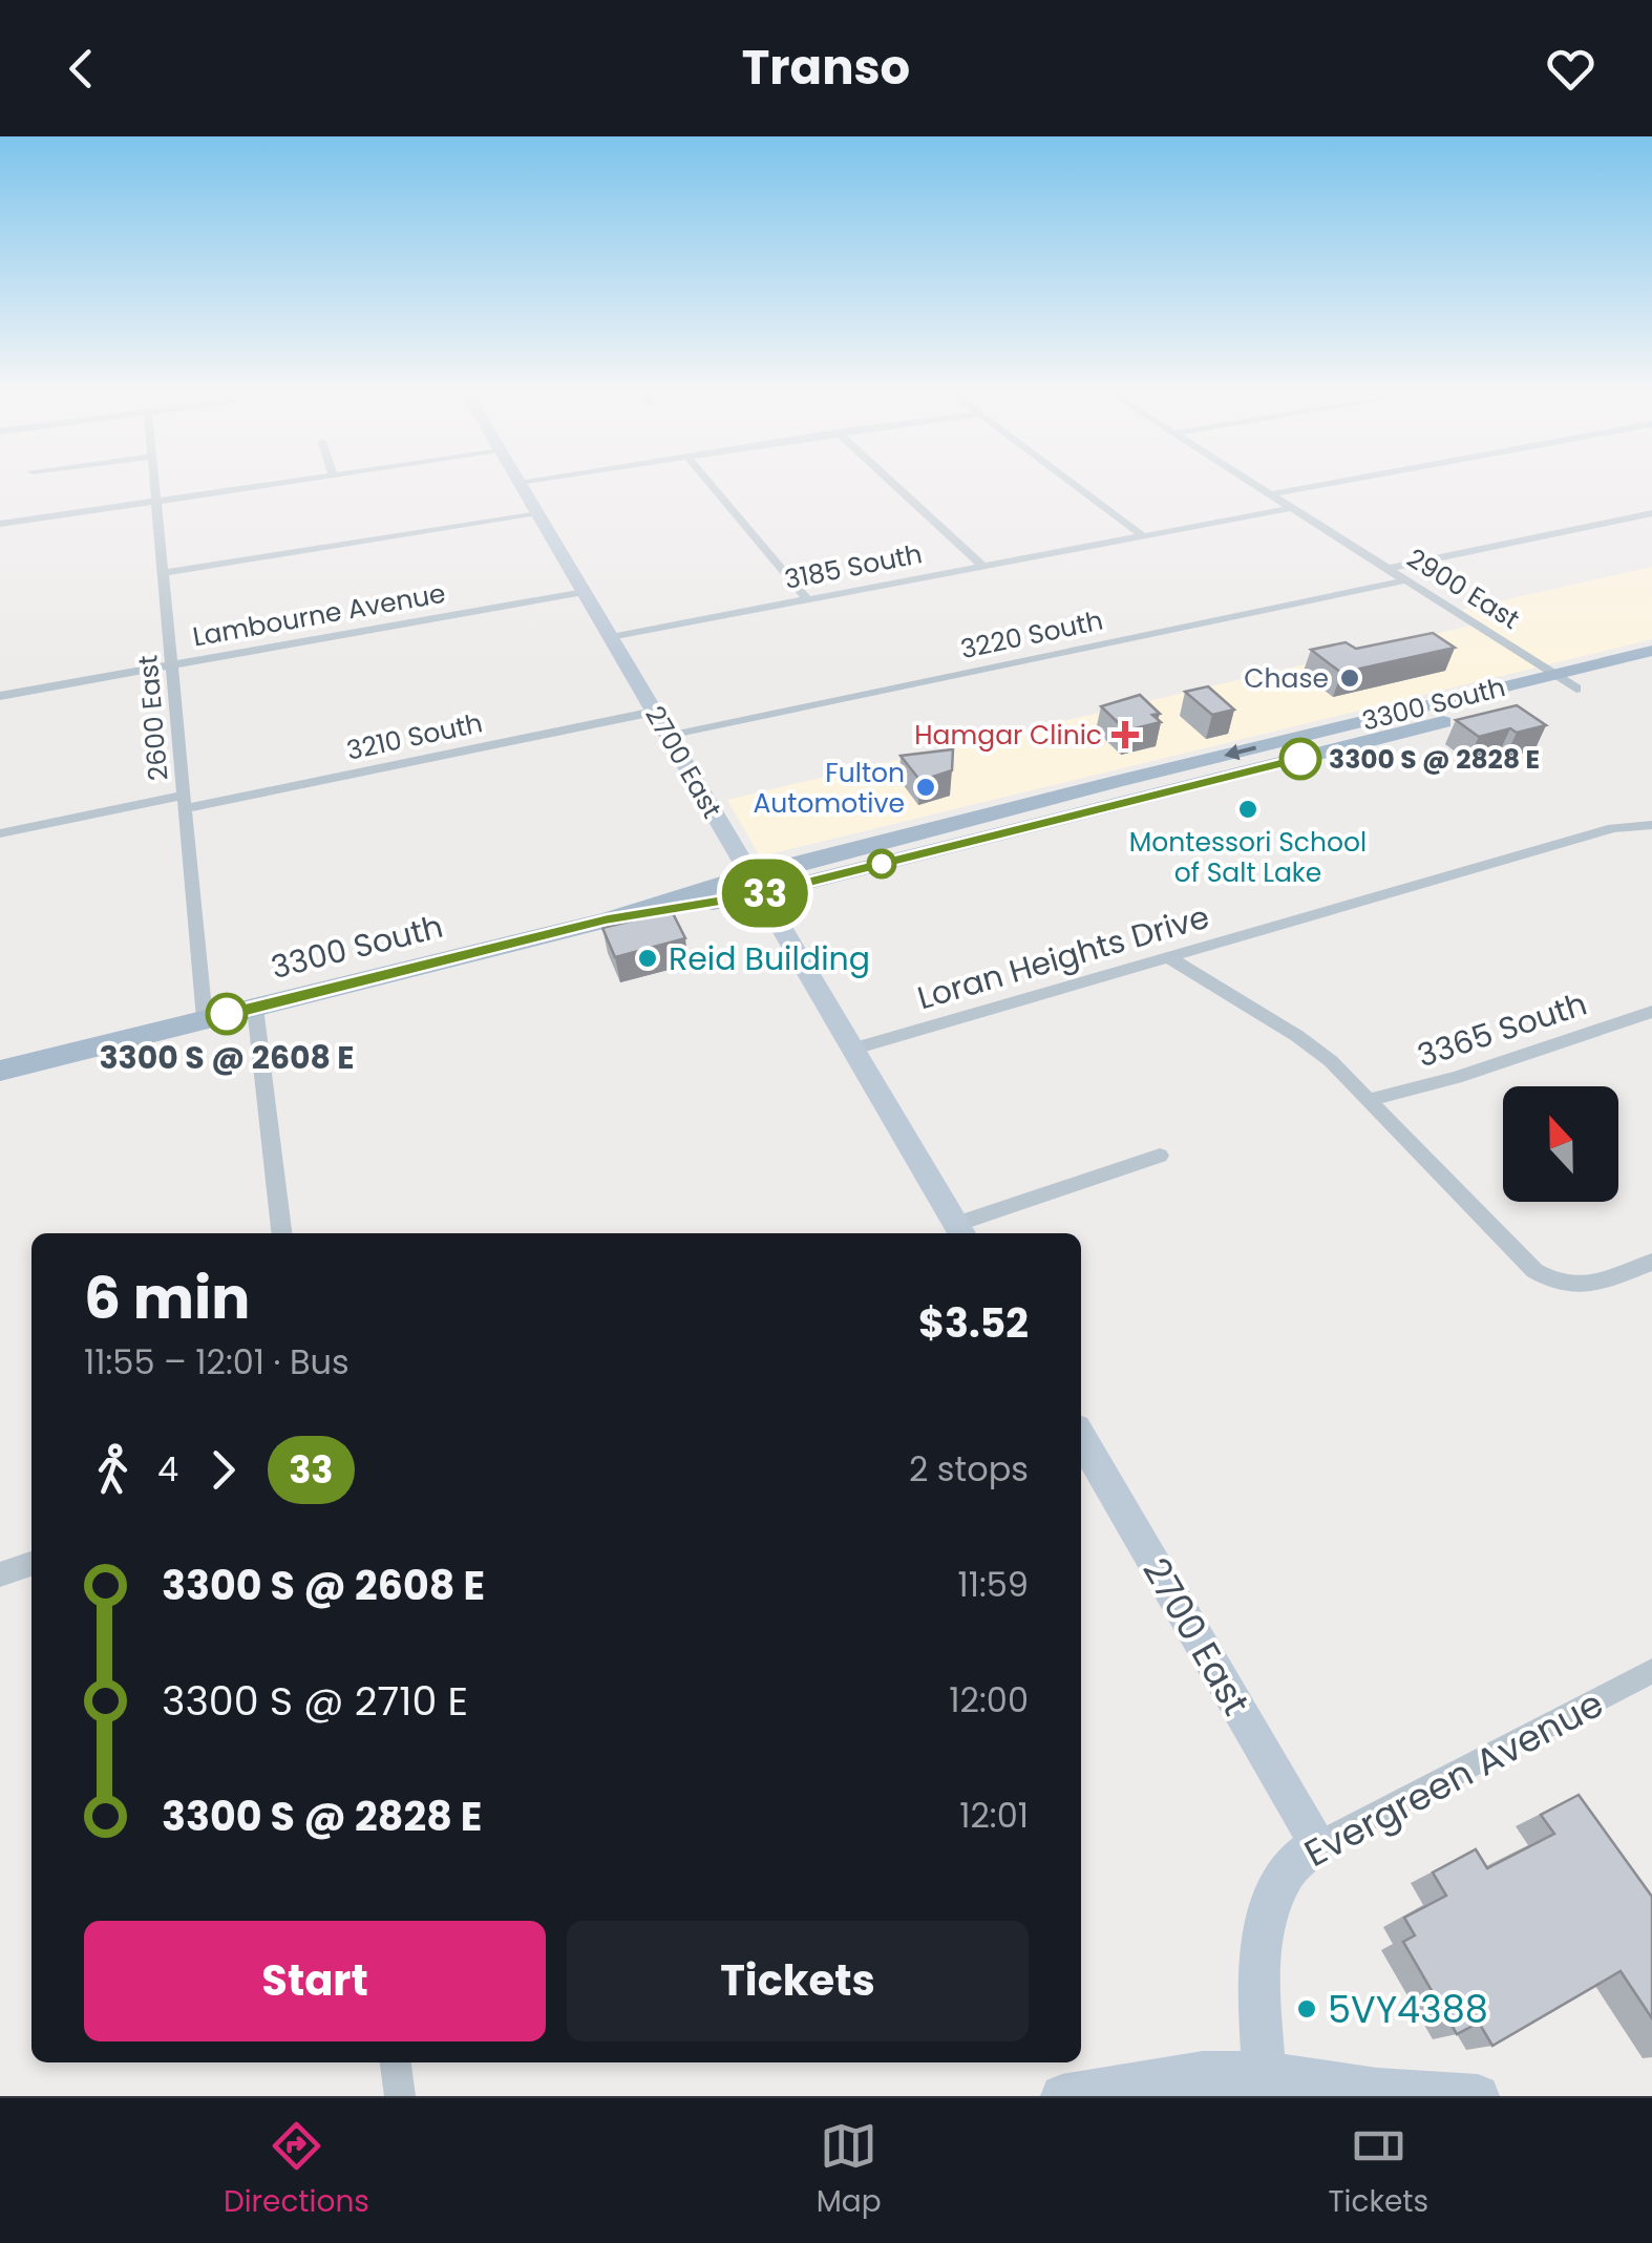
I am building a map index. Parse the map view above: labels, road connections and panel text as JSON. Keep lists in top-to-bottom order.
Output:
{
  "streets": {
    "main road": ["3300 South"],
    "street": [
      "3185 South",
      "2900 East",
      "Lambourne Avenue",
      "3220 South",
      "2600 East",
      "3210 South",
      "2700 East",
      "Loran Heights Drive",
      "3365 South",
      "Evergreen Avenue"
    ]
  },
  "crossings": [
    ["3185 South", "2900 East"],
    ["3185 South", "2700 East"],
    ["2900 East", "3220 South"],
    ["2900 East", "3300 South"],
    ["Lambourne Avenue", "2600 East"],
    ["Lambourne Avenue", "2700 East"],
    ["3220 South", "2700 East"],
    ["3300 South", "2600 East"],
    ["3300 South", "2700 East"],
    ["2600 East", "3210 South"],
    ["3210 South", "2700 East"],
    ["2700 East", "Loran Heights Drive"],
    ["2700 East", "Evergreen Avenue"]
  ],
  "places": {
    "other": [
      "Chase",
      "3300 S @ 2828 E",
      "Fulton Automotive",
      "Montessori School of Salt Lake",
      "Reid Building",
      "3300 S @ 2608 E",
      "5VY4388"
    ],
    "health": ["Hamgar Clinic"]
  },
  "lines": ["bus line 33"],
  "north": "top",
  "page": {
    "header": "Transo",
    "on_map": "33",
    "heading": ["6 min", "11:55 – 12:01 · Bus", "$3.52"],
    "legs": ["4", "33", "2 stops"],
    "list": [
      {
        "name": "3300 S @ 2608 E",
        "value": "11:59"
      },
      {
        "name": "3300 S @ 2710 E",
        "value": "12:00"
      },
      {
        "name": "3300 S @ 2828 E",
        "value": "12:01"
      }
    ],
    "buttons": ["Start", "Tickets"],
    "tabs": ["Directions", "Map", "Tickets"]
  }
}
